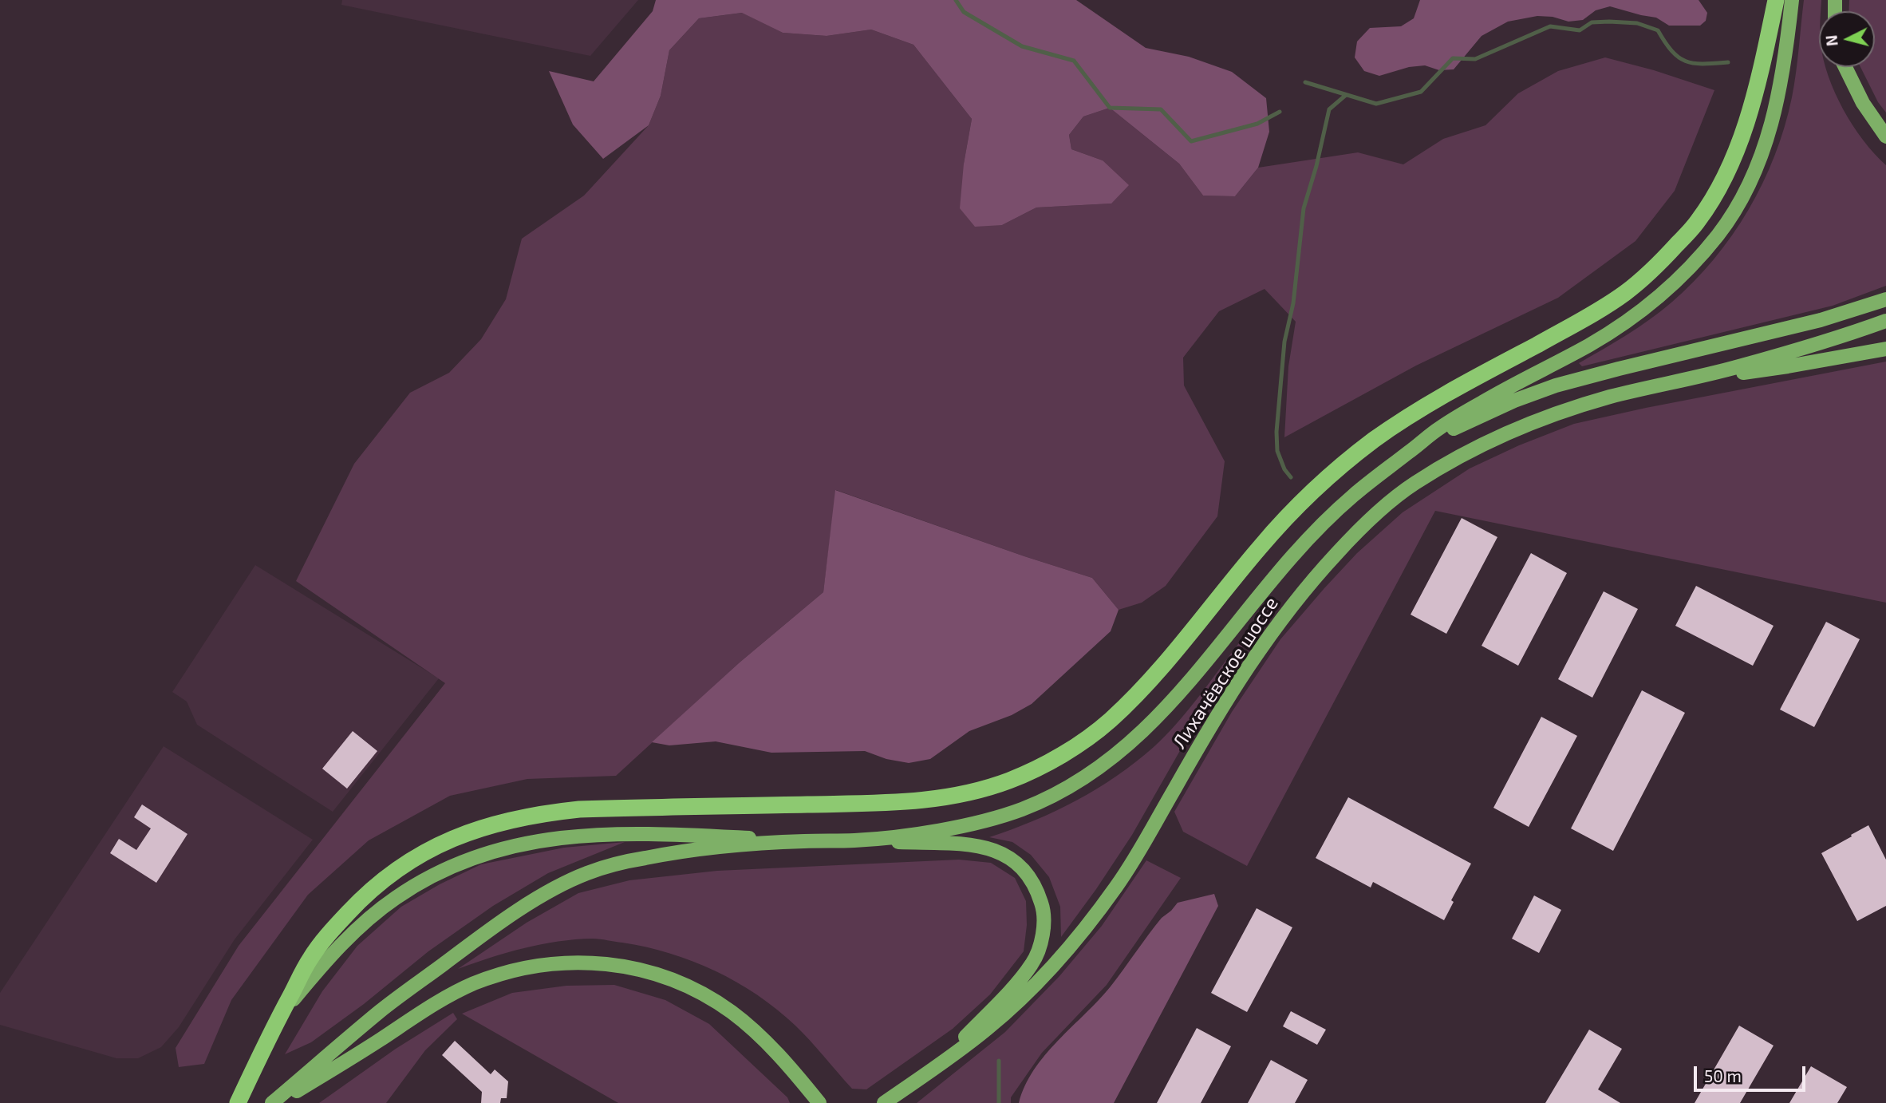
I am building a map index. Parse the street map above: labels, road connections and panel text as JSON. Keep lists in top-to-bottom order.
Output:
{
  "streets": {
    "main road": ["Лихачёвское шоссе"]
  },
  "scale_bar": "50 m",
  "north": "left"
}
